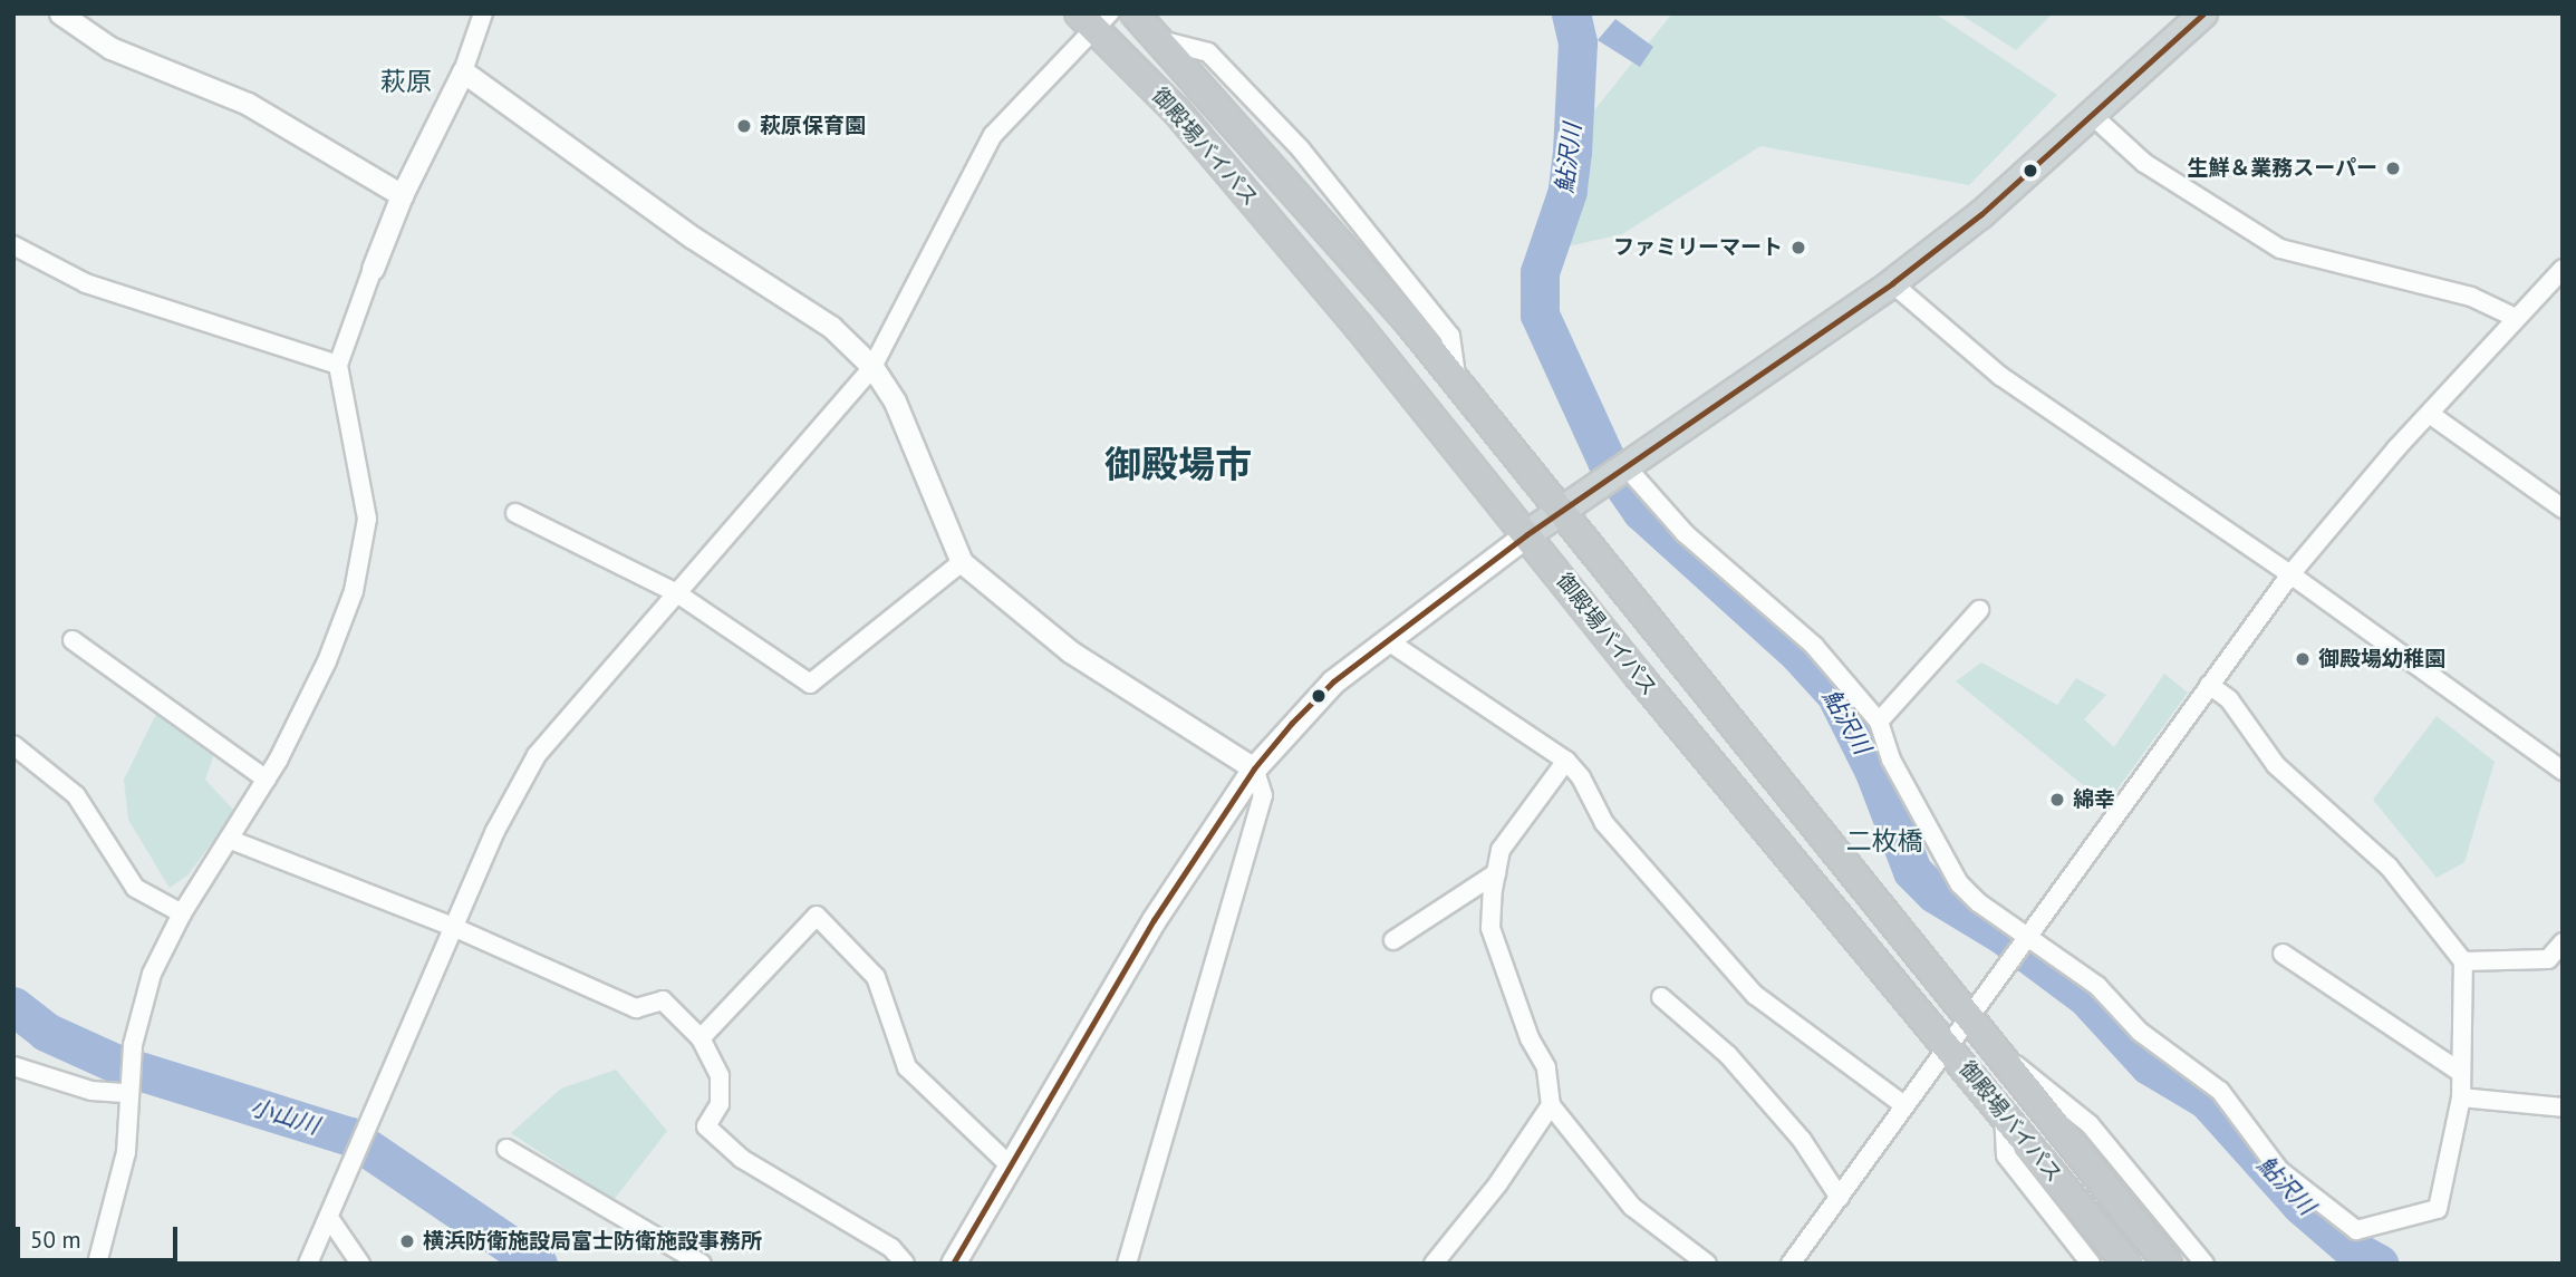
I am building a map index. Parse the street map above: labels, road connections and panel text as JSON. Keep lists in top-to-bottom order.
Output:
{
  "streets": {
    "highway": ["御殿場バイパス"]
  },
  "districts": ["萩原", "御殿場市", "二枚橋"],
  "water": ["鮎沢川", "小山川"],
  "places": [
    "萩原保育園",
    "生鮮＆業務スーパー",
    "ファミリーマート",
    "御殿場幼稚園",
    "綿幸",
    "横浜防衛施設局富士防衛施設事務所"
  ],
  "scale_bar": "50 m"
}
